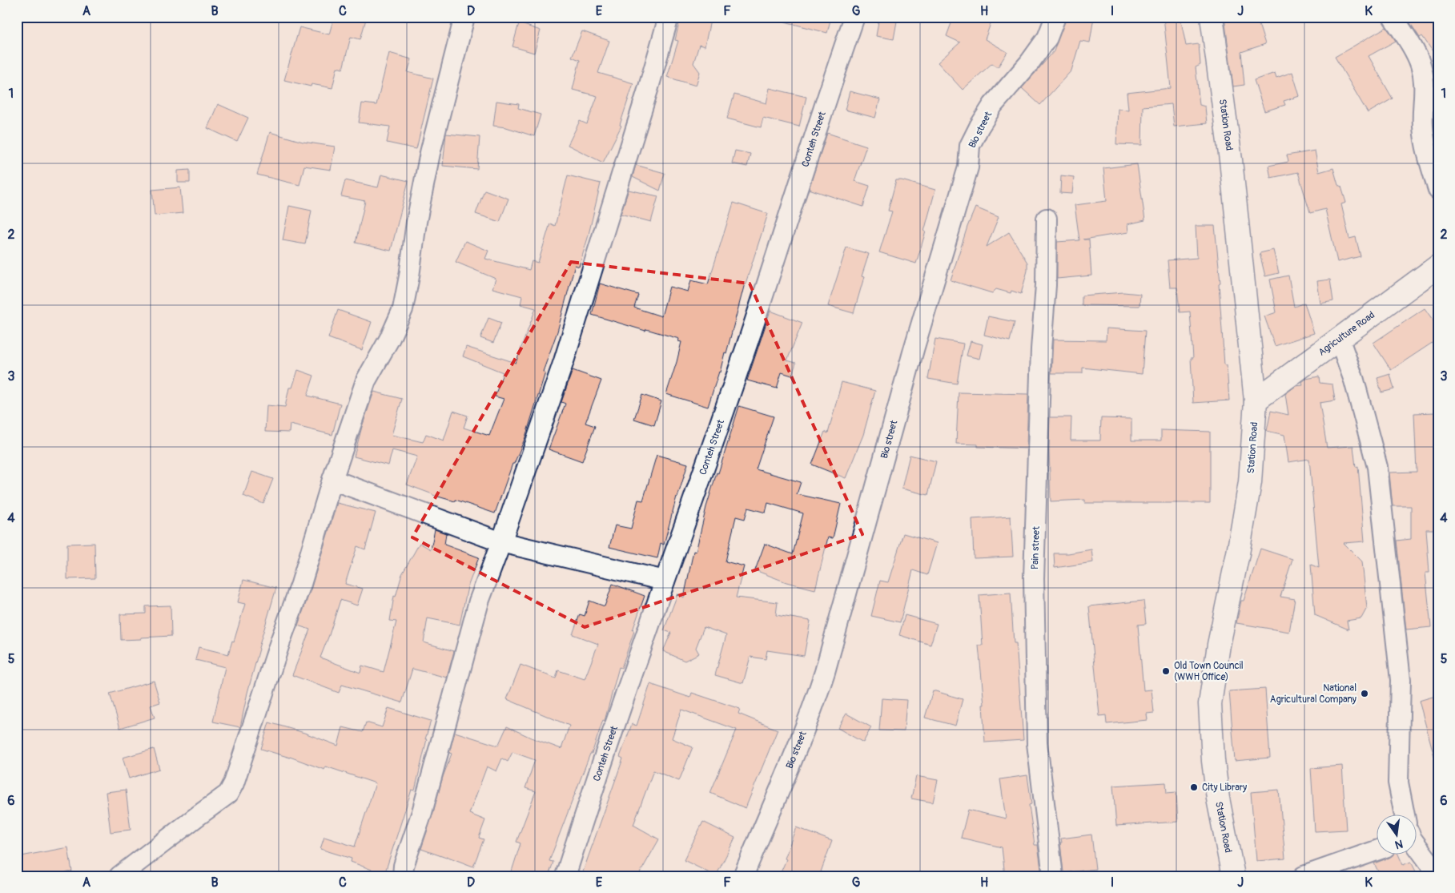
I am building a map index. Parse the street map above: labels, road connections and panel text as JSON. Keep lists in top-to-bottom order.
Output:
{
  "streets": {
    "main road": ["Station Road", "Agriculture Road"],
    "street": ["Bio street", "Conteh Street", "Pain street"]
  },
  "crossings": [
    ["Station Road", "Agriculture Road"]
  ],
  "places": ["Old Town Council (WWH Office)", "National Agricultural Company", "City Library"],
  "north": "bottom",
  "grid": {
    "columns": [
      "A",
      "B",
      "C",
      "D",
      "E",
      "F",
      "G",
      "H",
      "I",
      "J",
      "K"
    ],
    "rows": [
      "1",
      "2",
      "3",
      "4",
      "5",
      "6"
    ]
  }
}
